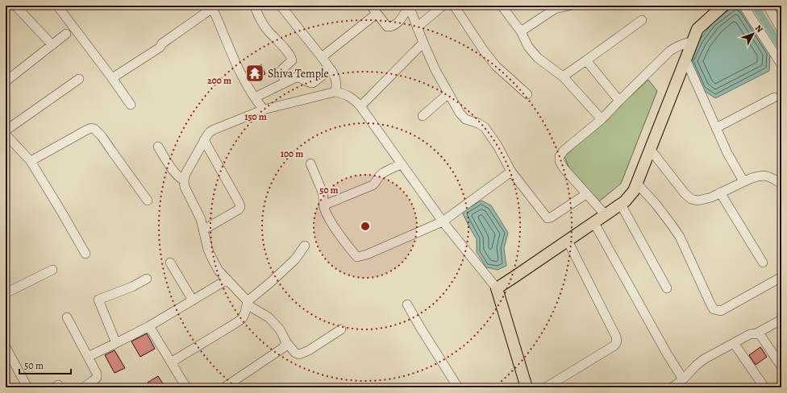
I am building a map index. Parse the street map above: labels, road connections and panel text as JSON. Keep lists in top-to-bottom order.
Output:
{
  "places": {
    "temple": ["Shiva Temple"]
  },
  "scale_bar": "50 m",
  "north": "top right",
  "rings": [
    "200 m",
    "150 m",
    "100 m",
    "50 m"
  ]
}
